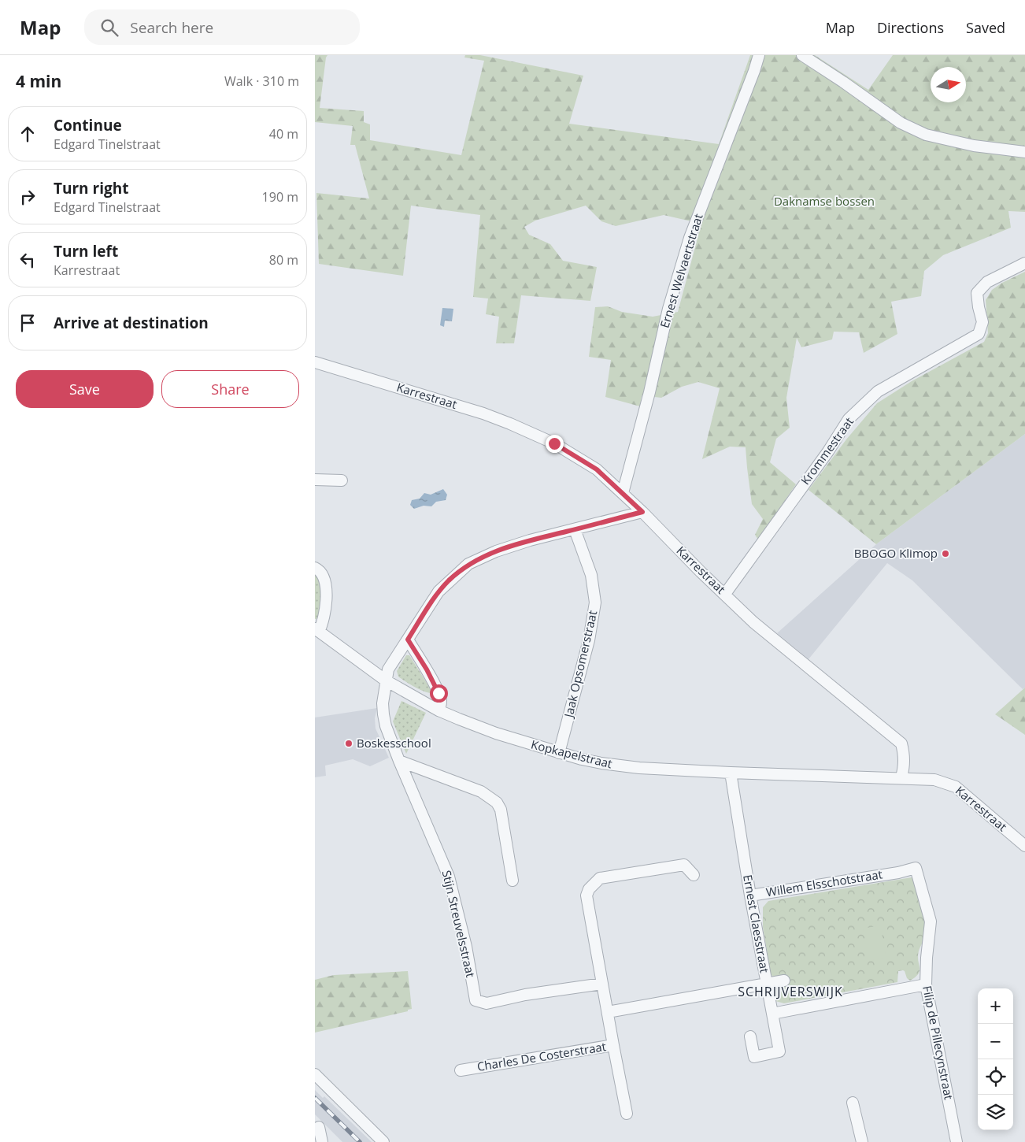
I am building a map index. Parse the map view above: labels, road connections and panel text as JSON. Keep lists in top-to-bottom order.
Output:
{
  "streets": {
    "street": [
      "Ernest Welvaertstraat",
      "Karrestraat",
      "Krommestraat",
      "Jaak Opsomerstraat",
      "Kopkapelstraat",
      "Willem Elsschotstraat",
      "Stijn Streuvelsstraat",
      "Ernest Claesstraat",
      "Filip de Pillecynstraat",
      "Charles De Costerstraat"
    ]
  },
  "crossings": [
    ["Ernest Welvaertstraat", "Karrestraat"],
    ["Karrestraat", "Krommestraat"],
    ["Karrestraat", "Kopkapelstraat"],
    ["Karrestraat", "Stijn Streuvelsstraat"],
    ["Jaak Opsomerstraat", "Kopkapelstraat"],
    ["Jaak Opsomerstraat", "Stijn Streuvelsstraat"],
    ["Kopkapelstraat", "Stijn Streuvelsstraat"],
    ["Kopkapelstraat", "Ernest Claesstraat"],
    ["Willem Elsschotstraat", "Ernest Claesstraat"],
    ["Willem Elsschotstraat", "Filip de Pillecynstraat"],
    ["Stijn Streuvelsstraat", "Charles De Costerstraat"]
  ],
  "districts": ["SCHRIJVERSWIJK"],
  "parks": ["Daknamse bossen"],
  "places": ["BBOGO Klimop", "Boskesschool"],
  "north": "right",
  "page": {
    "header": "Map",
    "search": "Search here",
    "nav": ["Map", "Directions", "Saved"],
    "heading": ["4 min", "Walk · 310 m"],
    "list": [
      ["Continue", "Edgard Tinelstraat", "40 m"],
      ["Turn right", "Edgard Tinelstraat", "190 m"],
      ["Turn left", "Karrestraat", "80 m"],
      "Arrive at destination"
    ],
    "buttons": ["Save", "Share"],
    "map_buttons": ["+", "−"]
  }
}
